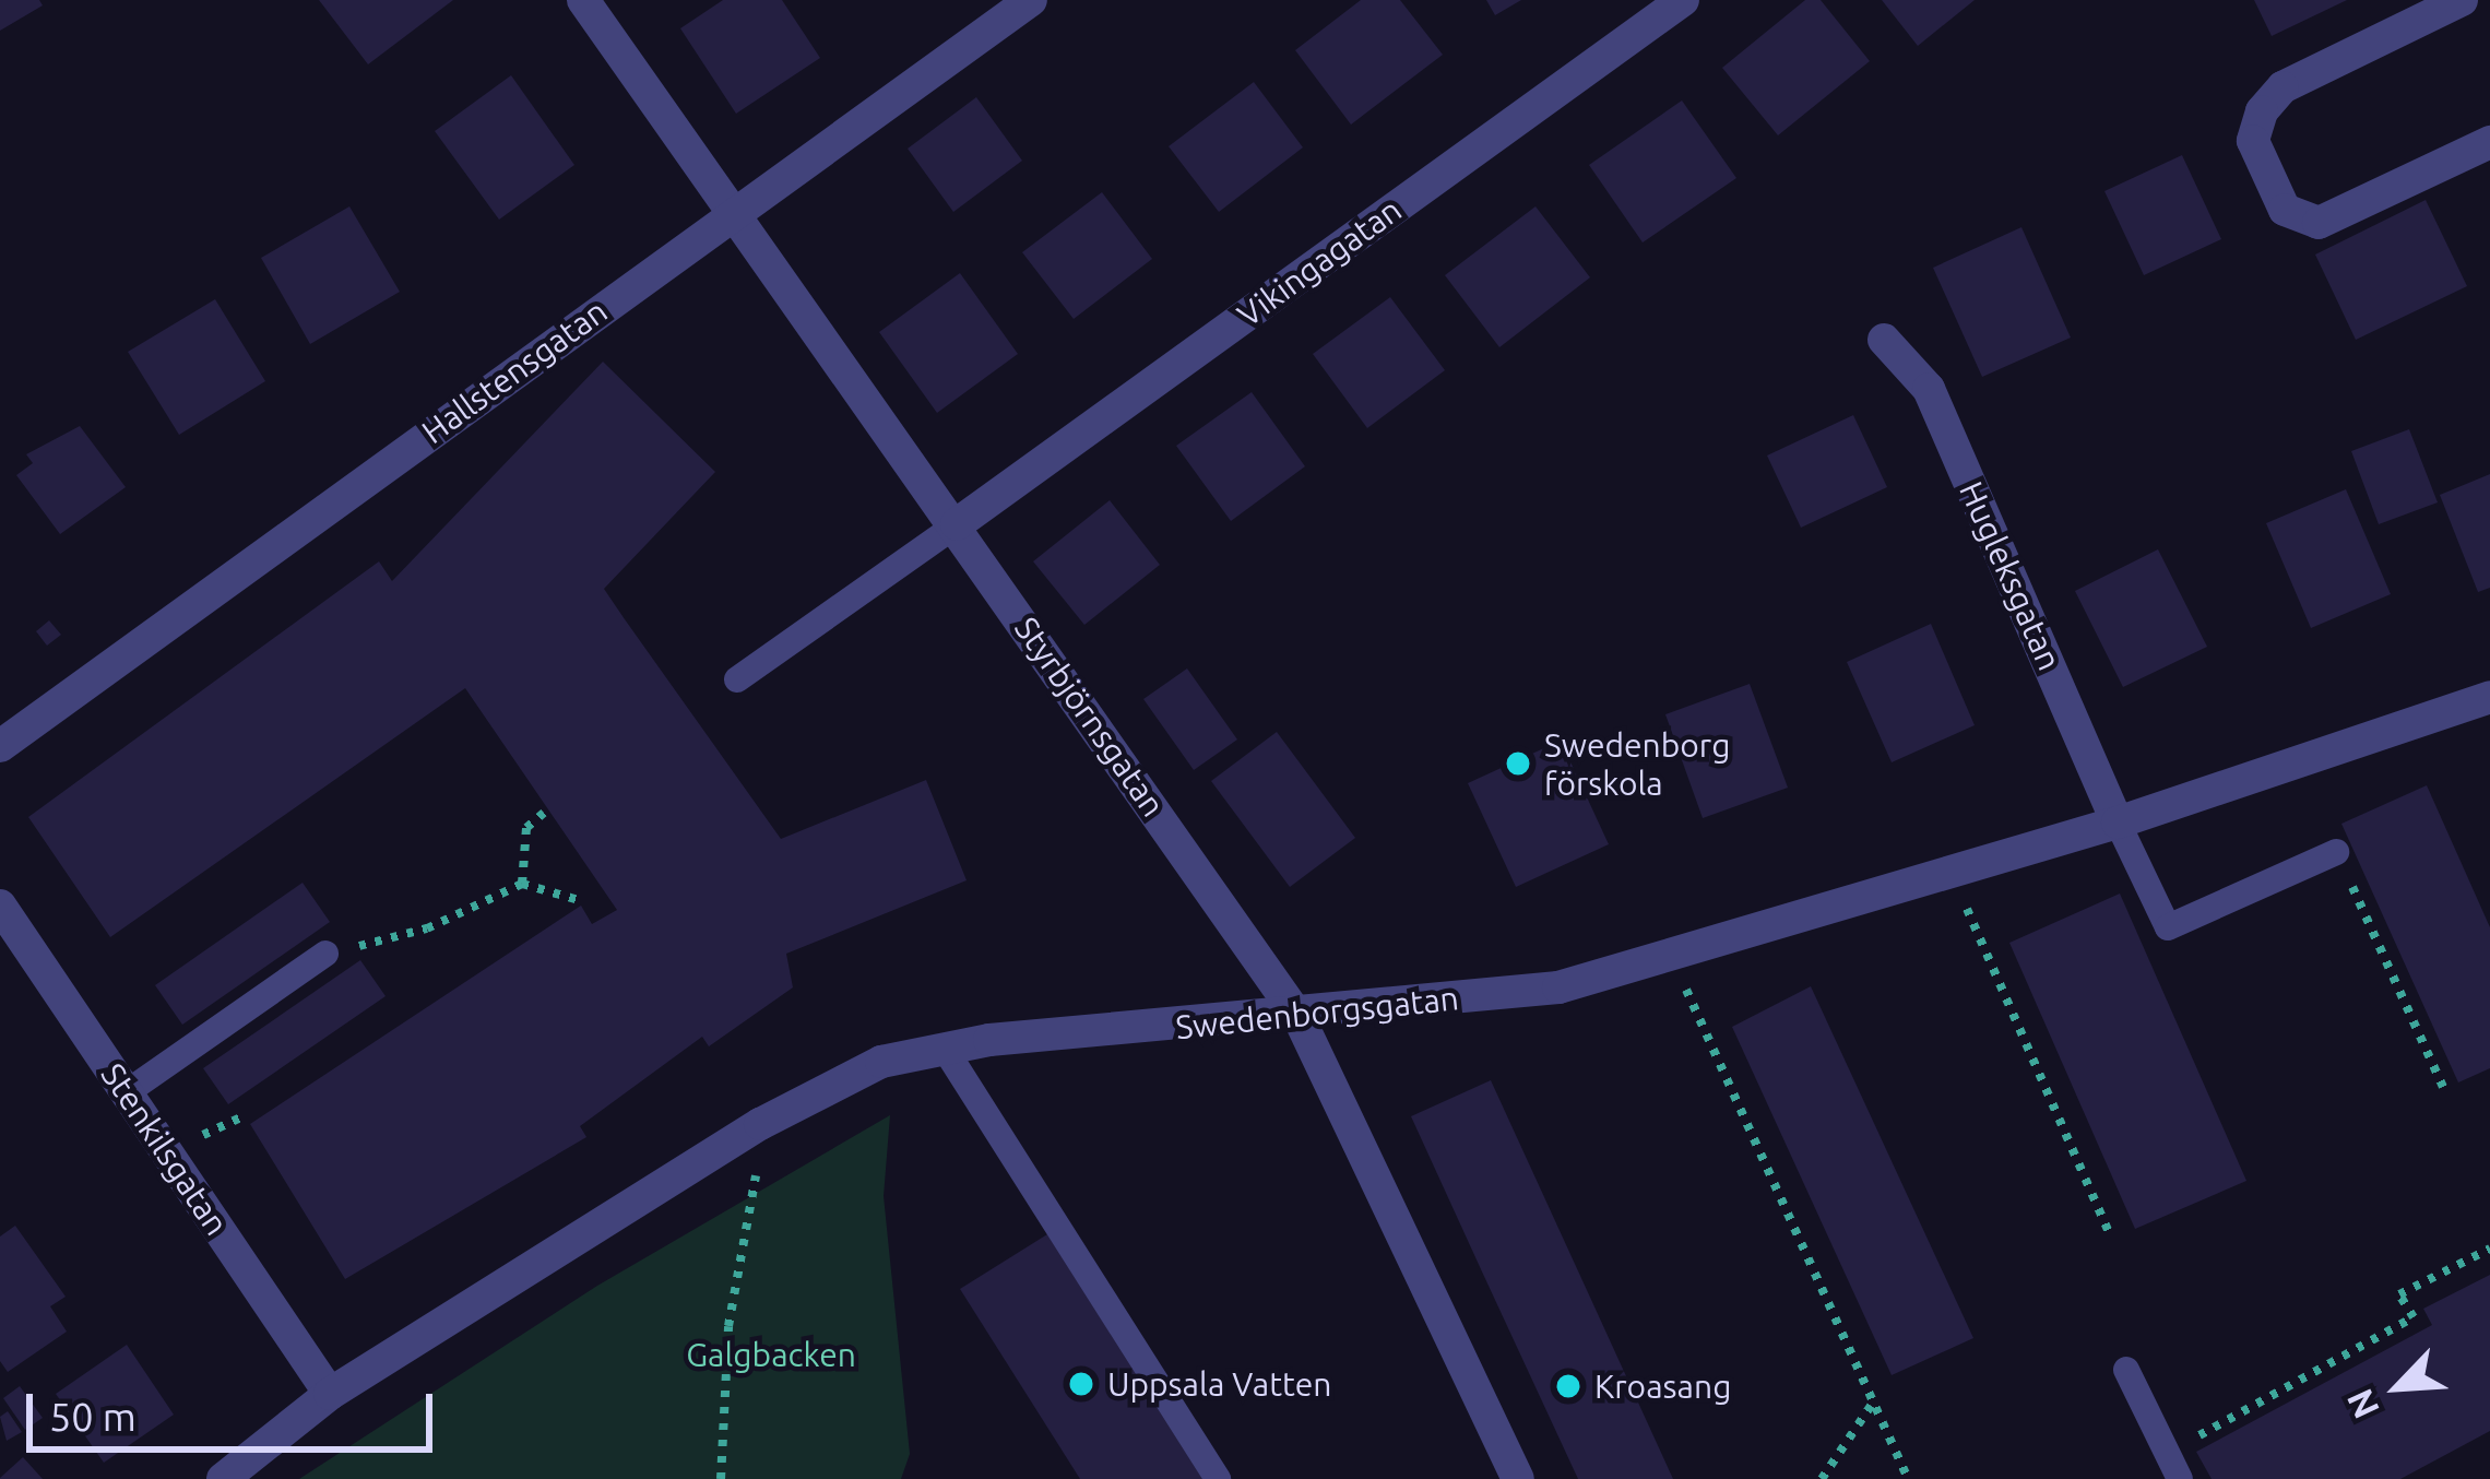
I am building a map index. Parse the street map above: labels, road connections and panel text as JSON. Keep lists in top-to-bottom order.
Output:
{
  "streets": {
    "street": [
      "Vikingagatan",
      "Hallstensgatan",
      "Hugleksgatan",
      "Styrbjörnsgatan",
      "Swedenborgsgatan",
      "Stenkilsgatan"
    ]
  },
  "crossings": [
    ["Vikingagatan", "Styrbjörnsgatan"],
    ["Hallstensgatan", "Styrbjörnsgatan"],
    ["Hugleksgatan", "Swedenborgsgatan"],
    ["Styrbjörnsgatan", "Swedenborgsgatan"],
    ["Swedenborgsgatan", "Stenkilsgatan"]
  ],
  "parks": ["Galgbacken"],
  "places": ["Swedenborg förskola", "Uppsala Vatten", "Kroasang"],
  "scale_bar": "50 m",
  "north": "bottom left"
}
